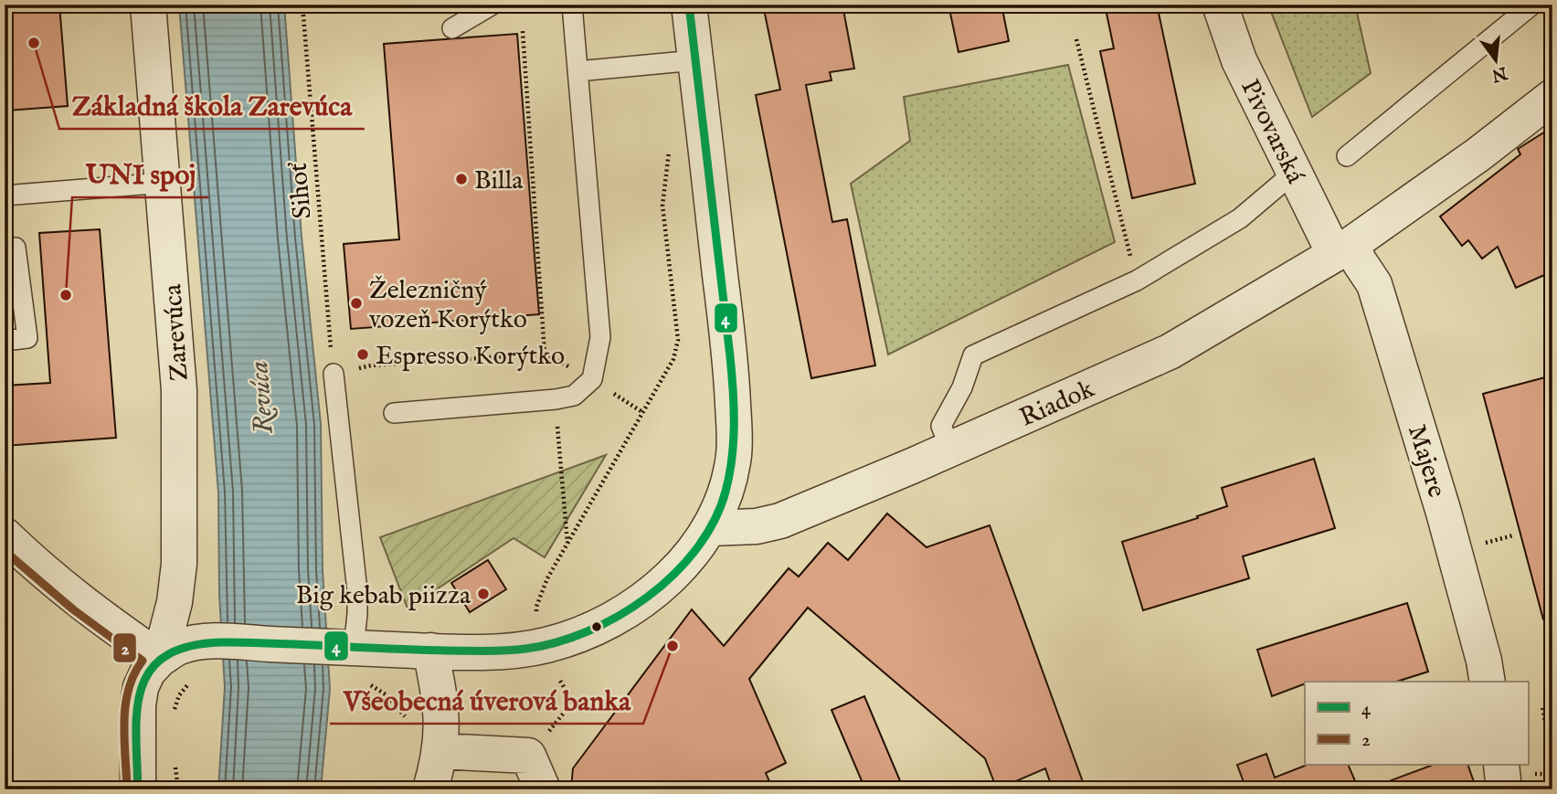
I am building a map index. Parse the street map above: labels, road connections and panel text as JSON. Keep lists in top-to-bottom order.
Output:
{
  "streets": {
    "street": [
      "Pivovarská",
      "Zarevúca",
      "Riadok",
      "Majere"
    ],
    "path": ["Sihoť"]
  },
  "crossings": [
    ["Pivovarská", "Riadok"],
    ["Pivovarská", "Majere"],
    ["Riadok", "Majere"]
  ],
  "water": ["Revúca"],
  "places": [
    "Základná škola Zarevúca",
    "Billa",
    "UNI spoj",
    "Železničný vozeň Korýtko",
    "Espresso Korýtko",
    "Big kebab piizza",
    "Všeobecná úverová banka"
  ],
  "lines": ["transit line 4", "transit line 2"],
  "legend": ["4", "2"],
  "north": "bottom"
}
